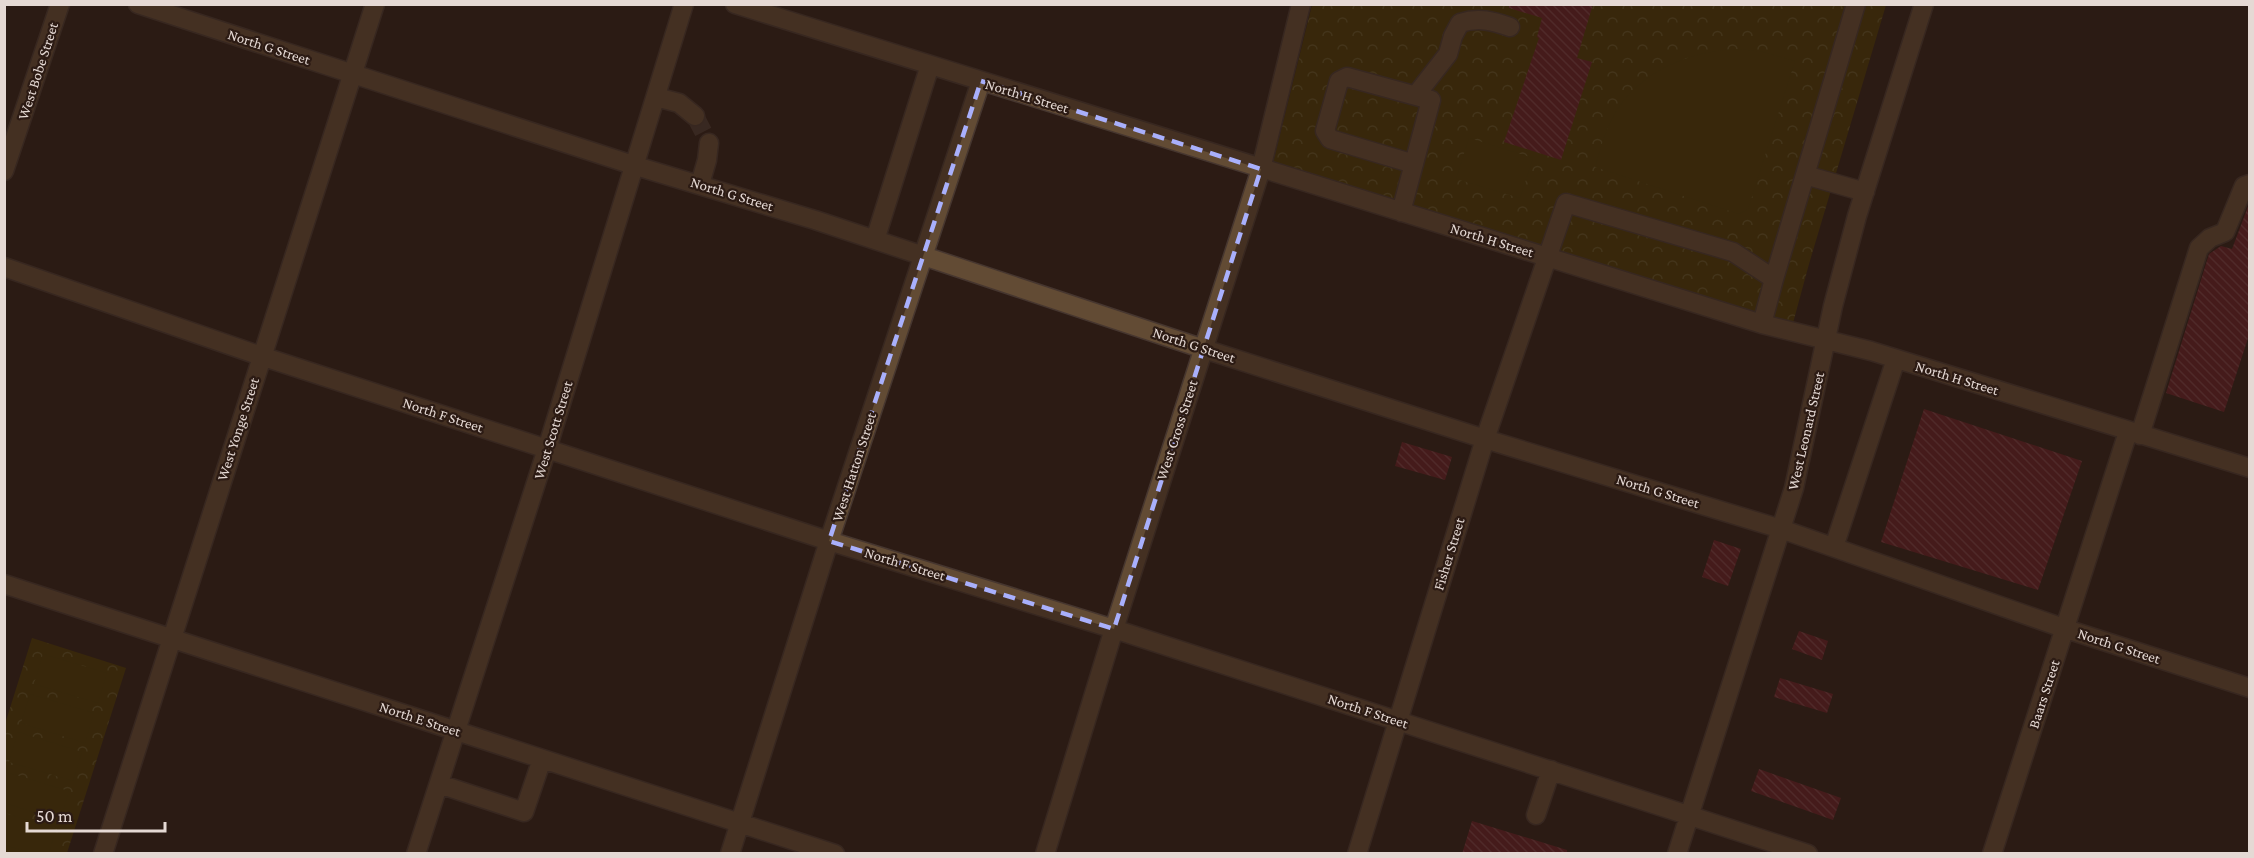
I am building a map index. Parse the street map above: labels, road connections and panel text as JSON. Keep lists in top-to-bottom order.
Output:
{
  "streets": {
    "street": [
      "North G Street",
      "West Bobe Street",
      "North H Street",
      "North F Street",
      "West Yonge Street",
      "West Scott Street",
      "West Cross Street",
      "West Leonard Street",
      "West Hatton Street",
      "Fisher Street",
      "Baars Street",
      "North E Street"
    ]
  },
  "crossings": [
    ["North G Street", "West Yonge Street"],
    ["North G Street", "West Scott Street"],
    ["North G Street", "West Cross Street"],
    ["North G Street", "West Leonard Street"],
    ["North G Street", "West Hatton Street"],
    ["North G Street", "Fisher Street"],
    ["North G Street", "Baars Street"],
    ["North H Street", "West Cross Street"],
    ["North H Street", "West Leonard Street"],
    ["North H Street", "West Hatton Street"],
    ["North H Street", "Fisher Street"],
    ["North H Street", "Baars Street"],
    ["North F Street", "West Yonge Street"],
    ["North F Street", "West Scott Street"],
    ["North F Street", "West Cross Street"],
    ["North F Street", "West Leonard Street"],
    ["North F Street", "West Hatton Street"],
    ["North F Street", "Fisher Street"],
    ["West Yonge Street", "North E Street"],
    ["West Scott Street", "North E Street"],
    ["West Hatton Street", "North E Street"]
  ],
  "scale_bar": "50 m"
}
